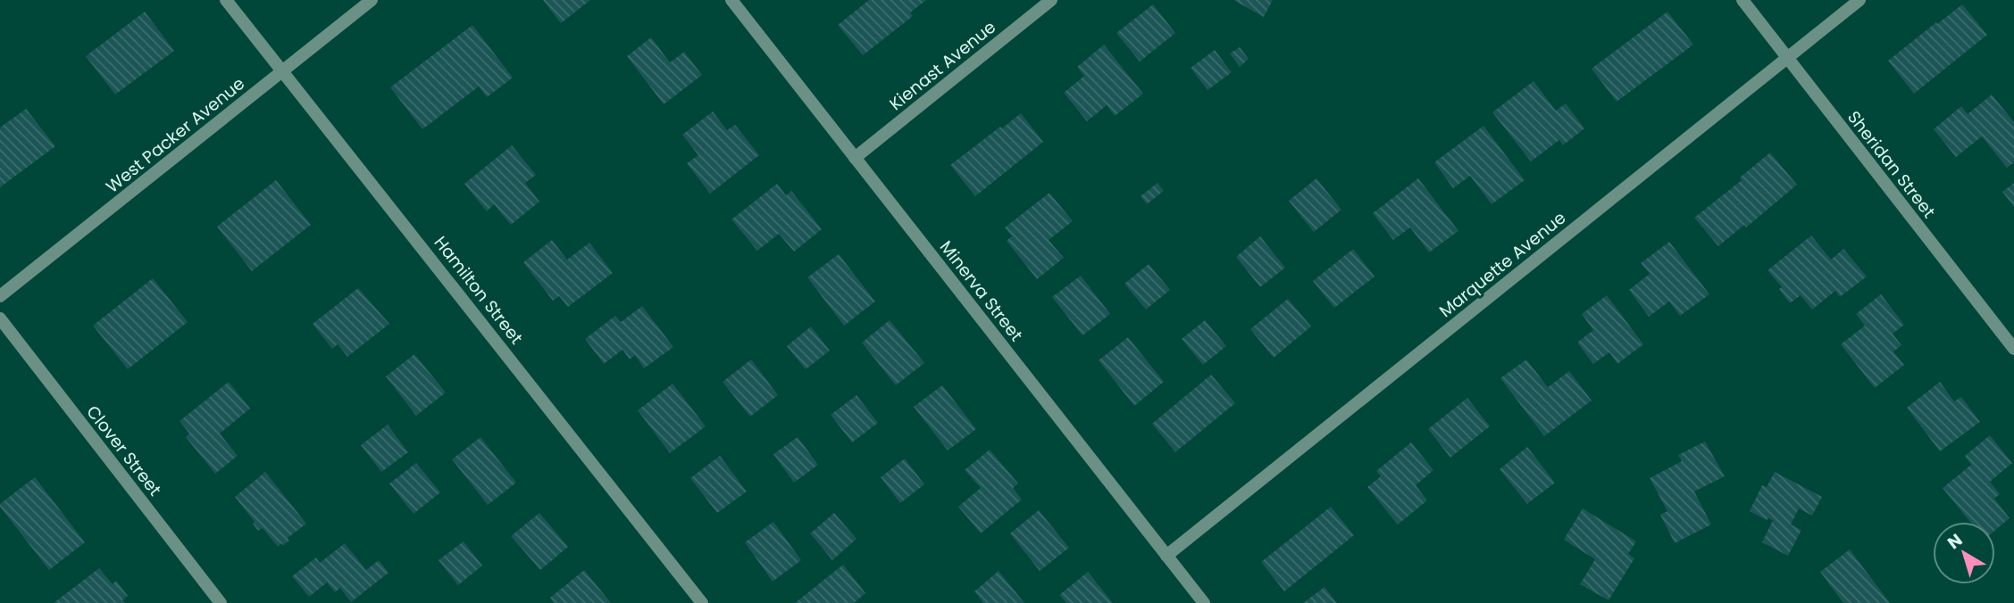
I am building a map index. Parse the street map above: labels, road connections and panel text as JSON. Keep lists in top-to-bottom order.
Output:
{
  "streets": {
    "street": [
      "Kienast Avenue",
      "West Packer Avenue",
      "Sheridan Street",
      "Marquette Avenue",
      "Hamilton Street",
      "Minerva Street",
      "Clover Street"
    ]
  },
  "crossings": [
    ["Kienast Avenue", "Minerva Street"],
    ["West Packer Avenue", "Hamilton Street"],
    ["Sheridan Street", "Marquette Avenue"],
    ["Marquette Avenue", "Minerva Street"]
  ],
  "north": "top left"
}
